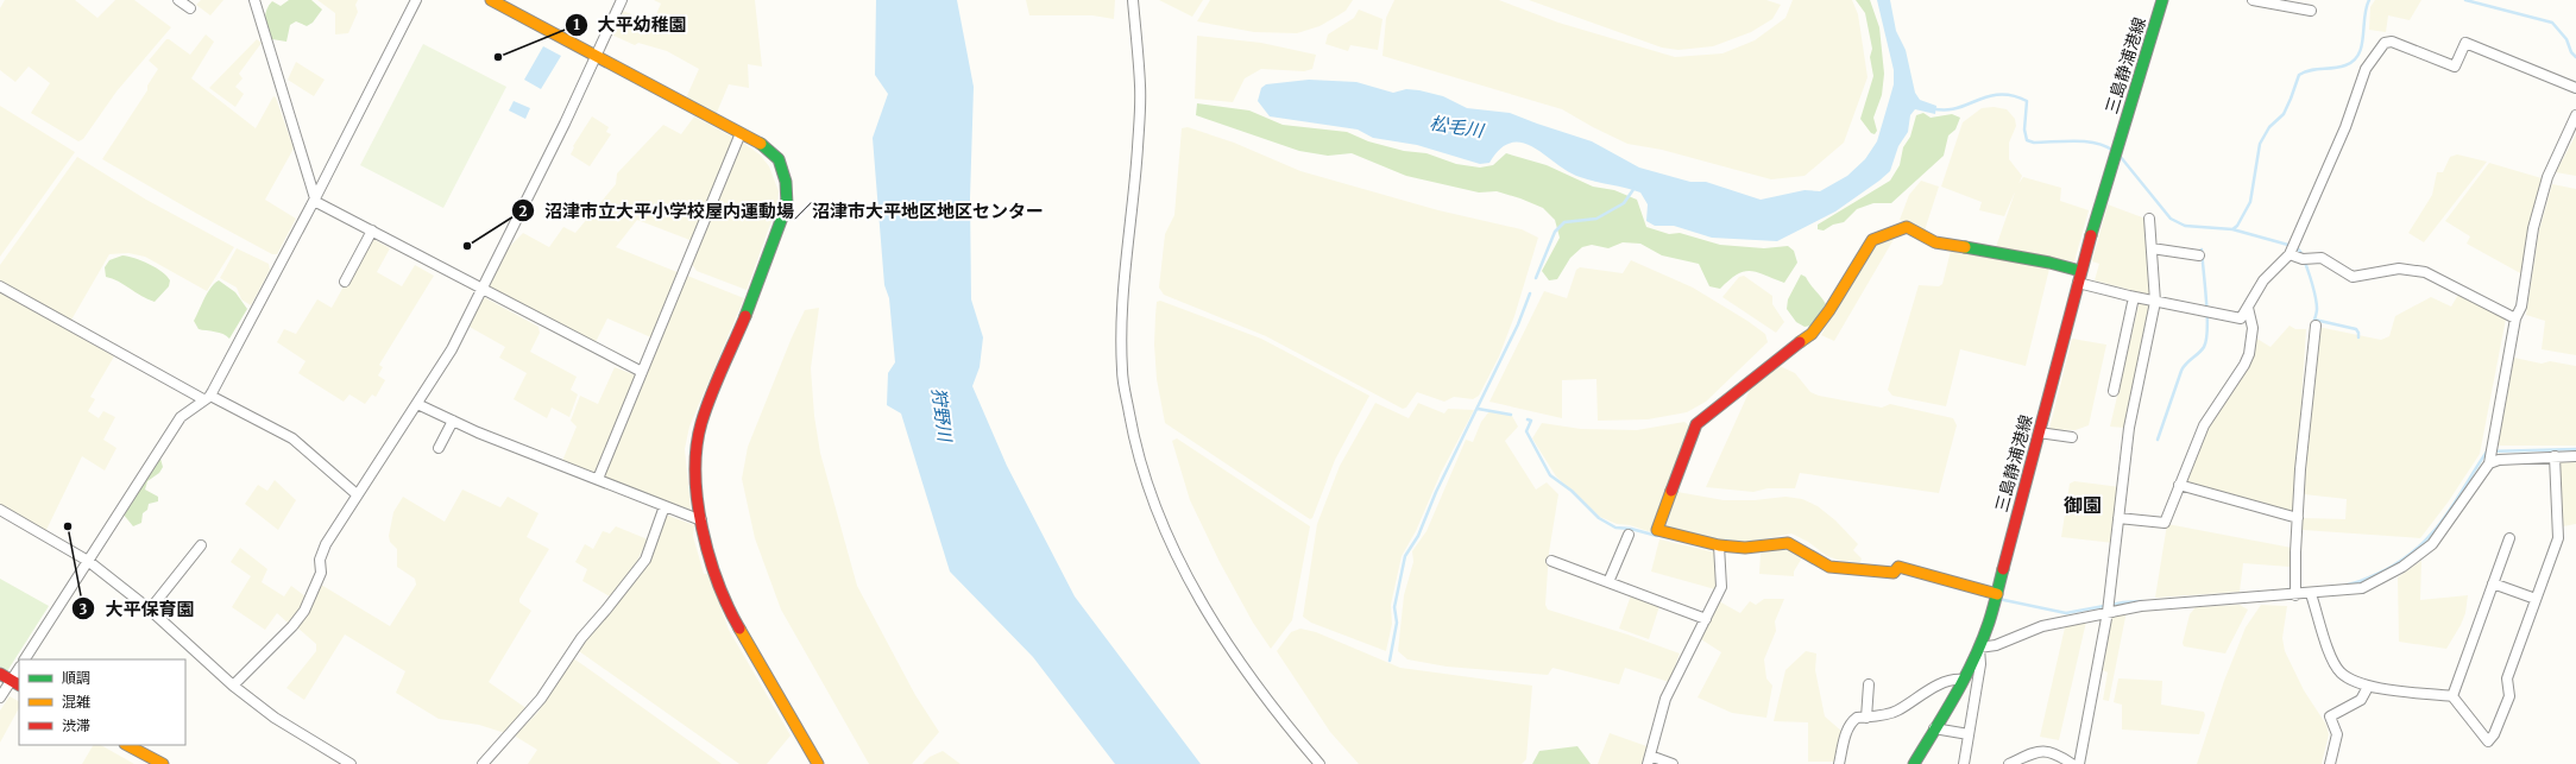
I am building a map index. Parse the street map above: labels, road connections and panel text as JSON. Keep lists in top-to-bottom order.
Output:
{
  "streets": {
    "street": ["三島静浦港線"]
  },
  "districts": ["御園"],
  "water": ["松毛川", "狩野川"],
  "places": ["大平幼稚園", "沼津市立大平小学校屋内運動場／沼津市大平地区地区センター", "大平保育園"],
  "legend": ["順調", "混雑", "渋滞"]
}
